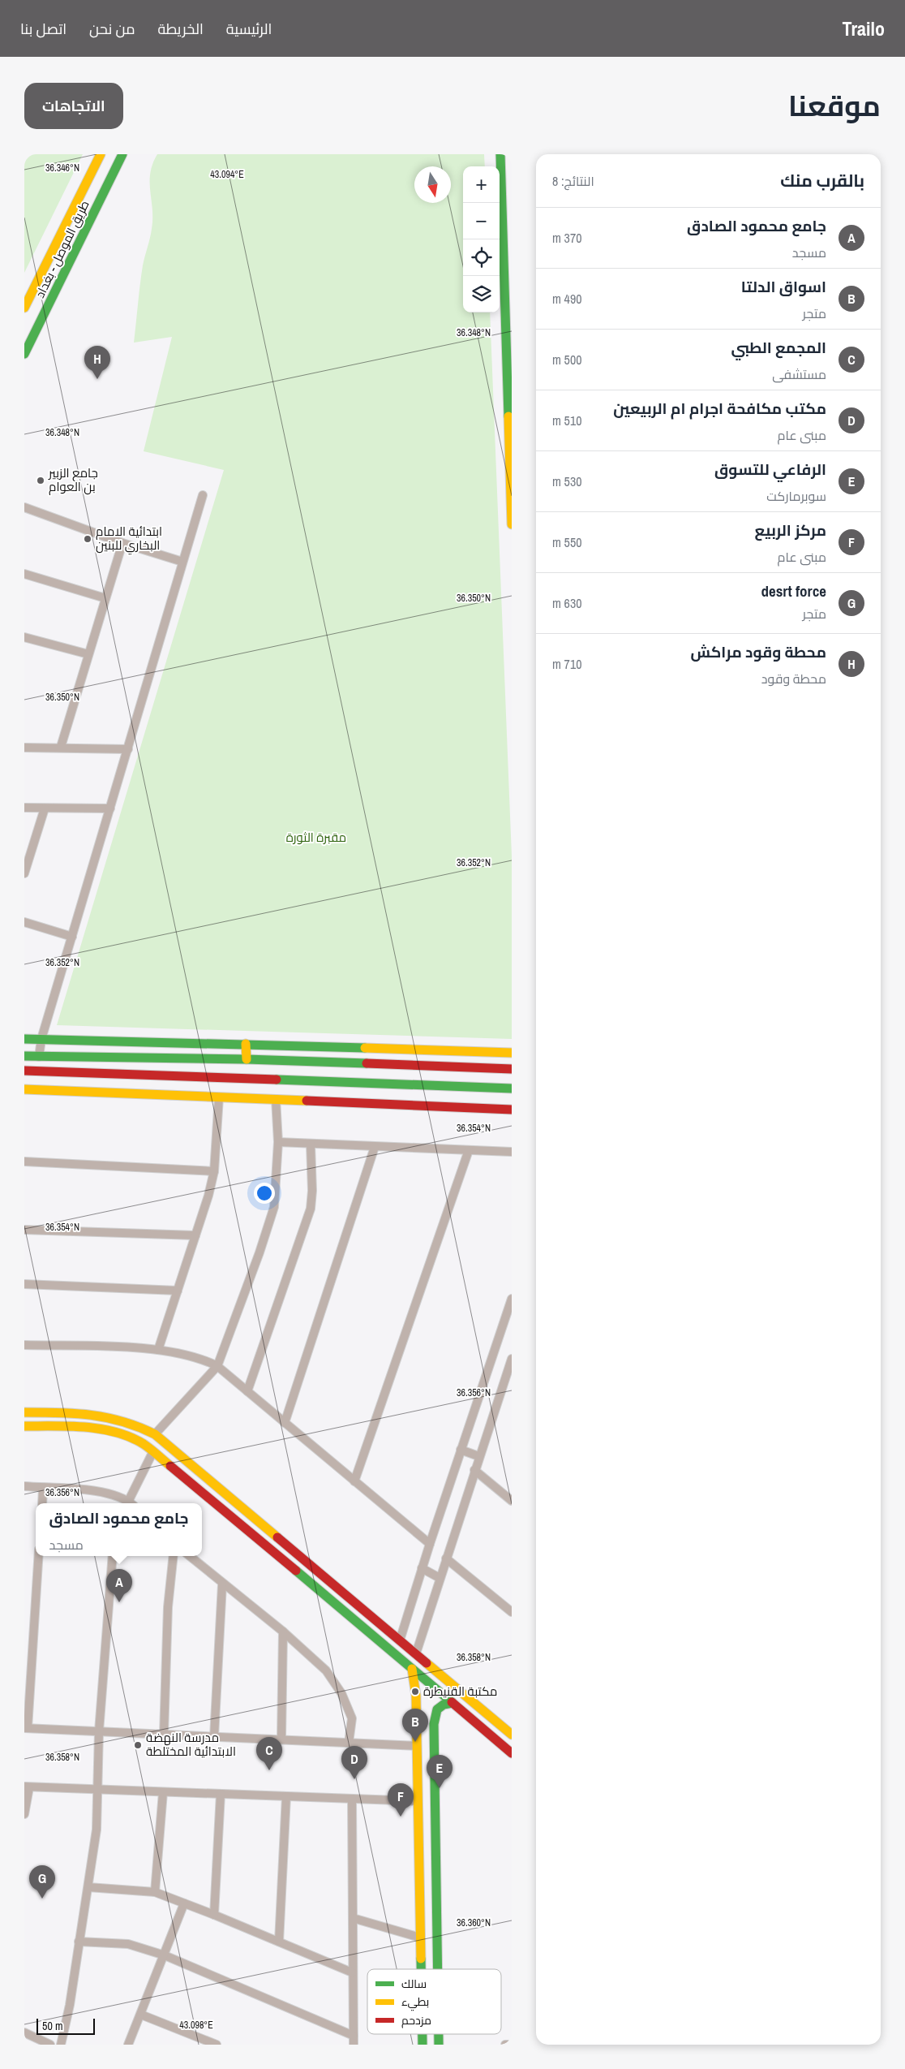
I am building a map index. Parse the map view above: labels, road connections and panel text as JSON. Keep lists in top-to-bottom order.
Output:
{
  "streets": {
    "main road": ["طريق الموصل - بغداد"]
  },
  "parks": ["مقبرة الثورة"],
  "places": [
    "جامع الزبير بن العوام",
    "ابتدائية الامام البخاري للبنين",
    "مكتبة القنيطرة",
    "مدرسة النهضة الابتدائية المختلطة"
  ],
  "legend": ["سالك", "بطيء", "مزدحم"],
  "scale_bar": "50 m",
  "north": "bottom",
  "page": {
    "header": "Trailo",
    "nav": [
      "الرئيسية",
      "الخريطة",
      "من نحن",
      "اتصل بنا"
    ],
    "title": "موقعنا",
    "buttons": "الاتجاهات",
    "heading": ["بالقرب منك", "النتائج: 8"],
    "map_buttons": ["+", "−"],
    "list": [
      {
        "mark": "A",
        "name": "جامع محمود الصادق",
        "note": "مسجد",
        "value": "370 m"
      },
      {
        "mark": "B",
        "name": "اسواق الدلتا",
        "note": "متجر",
        "value": "490 m"
      },
      {
        "mark": "C",
        "name": "المجمع الطبي",
        "note": "مستشفى",
        "value": "500 m"
      },
      {
        "mark": "D",
        "name": "مكتب مكافحة اجرام ام الربيعين",
        "note": "مبنى عام",
        "value": "510 m"
      },
      {
        "mark": "E",
        "name": "الرفاعي للتسوق",
        "note": "سوبرماركت",
        "value": "530 m"
      },
      {
        "mark": "F",
        "name": "مركز الربيع",
        "note": "مبنى عام",
        "value": "550 m"
      },
      {
        "mark": "G",
        "name": "desrt force",
        "note": "متجر",
        "value": "630 m"
      },
      {
        "mark": "H",
        "name": "محطة وقود مراكش",
        "note": "محطة وقود",
        "value": "710 m"
      }
    ],
    "pins": [
      "H",
      "A",
      "B",
      "C",
      "D",
      "E",
      "F",
      "G"
    ],
    "popup": ["جامع محمود الصادق", "مسجد"],
    "scale": "50 m"
  },
  "coordinates": [
    "36.346°N",
    "43.094°E",
    "36.348°N",
    "36.350°N",
    "36.352°N",
    "36.354°N",
    "36.356°N",
    "36.358°N",
    "36.360°N",
    "43.098°E"
  ]
}
